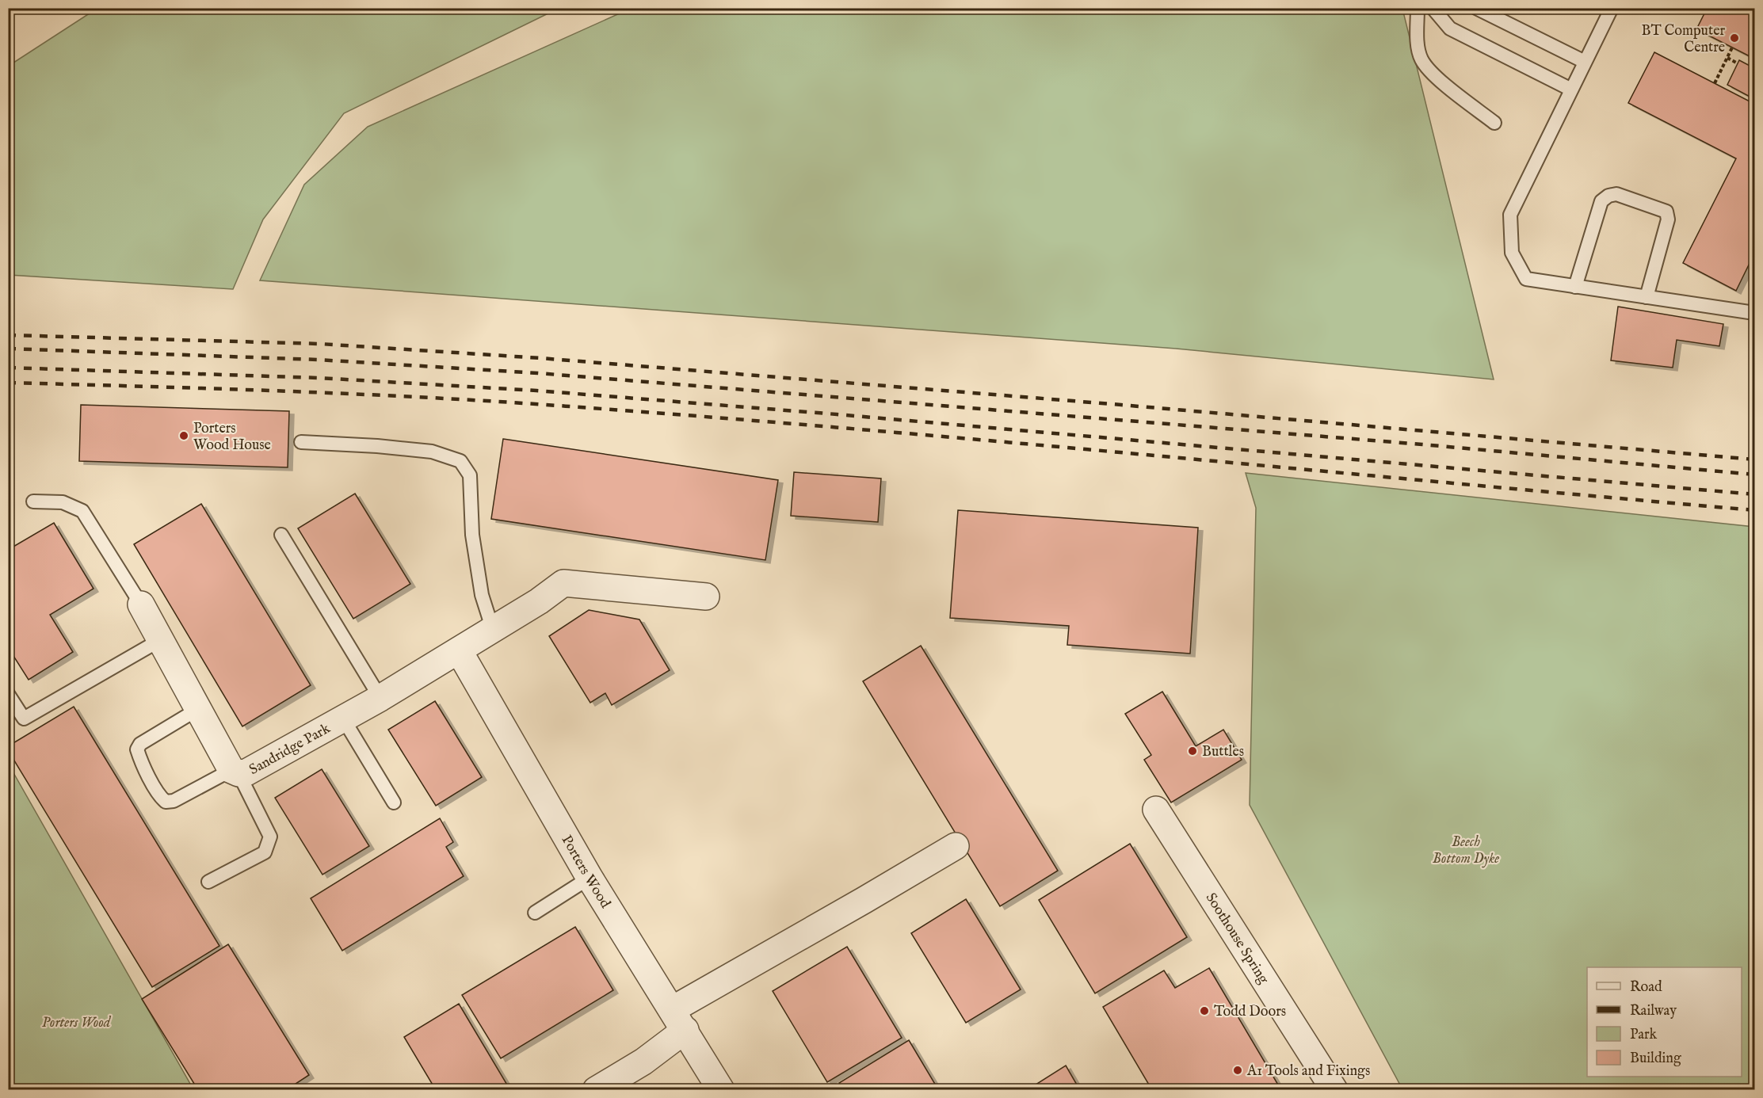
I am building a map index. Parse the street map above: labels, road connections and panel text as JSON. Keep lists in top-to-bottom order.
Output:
{
  "streets": {
    "street": ["Sandridge Park", "Porters Wood", "Soothouse Spring"]
  },
  "crossings": [
    ["Sandridge Park", "Porters Wood"]
  ],
  "parks": ["Beech Bottom Dyke", "Porters Wood"],
  "places": [
    "BT Computer Centre",
    "Porters Wood House",
    "Buttles",
    "Todd Doors",
    "A1 Tools and Fixings"
  ],
  "legend": [
    "Road",
    "Railway",
    "Park",
    "Building"
  ]
}
